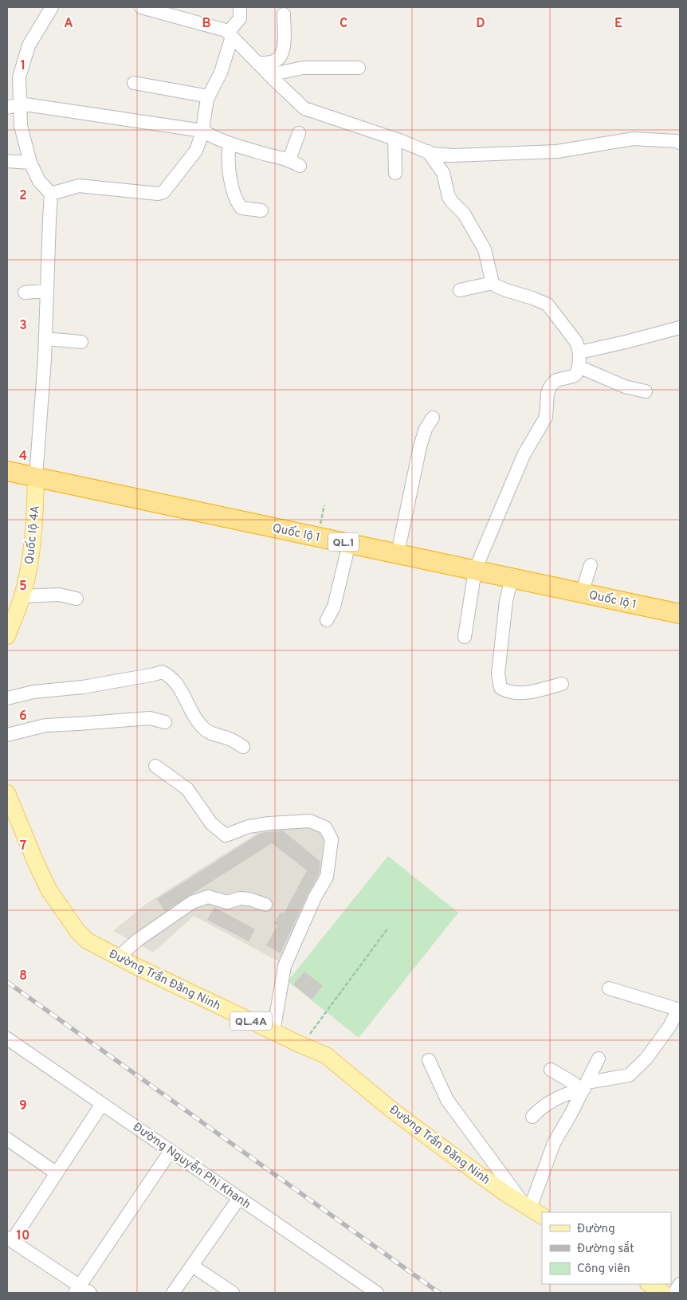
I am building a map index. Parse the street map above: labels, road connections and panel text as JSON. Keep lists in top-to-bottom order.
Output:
{
  "streets": {
    "highway": ["Quốc lộ 1", "QL.1"],
    "main road": ["Quốc lộ 4A", "Đường Trần Đăng Ninh", "QL.4A"],
    "street": ["Đường Nguyễn Phi Khanh"]
  },
  "crossings": [
    ["Quốc lộ 1", "Quốc lộ 4A"]
  ],
  "legend": ["Đường", "Đường sắt", "Công viên"],
  "grid": {
    "columns": [
      "A",
      "B",
      "C",
      "D",
      "E"
    ],
    "rows": [
      "1",
      "2",
      "3",
      "4",
      "5",
      "6",
      "7",
      "8",
      "9",
      "10"
    ]
  }
}
